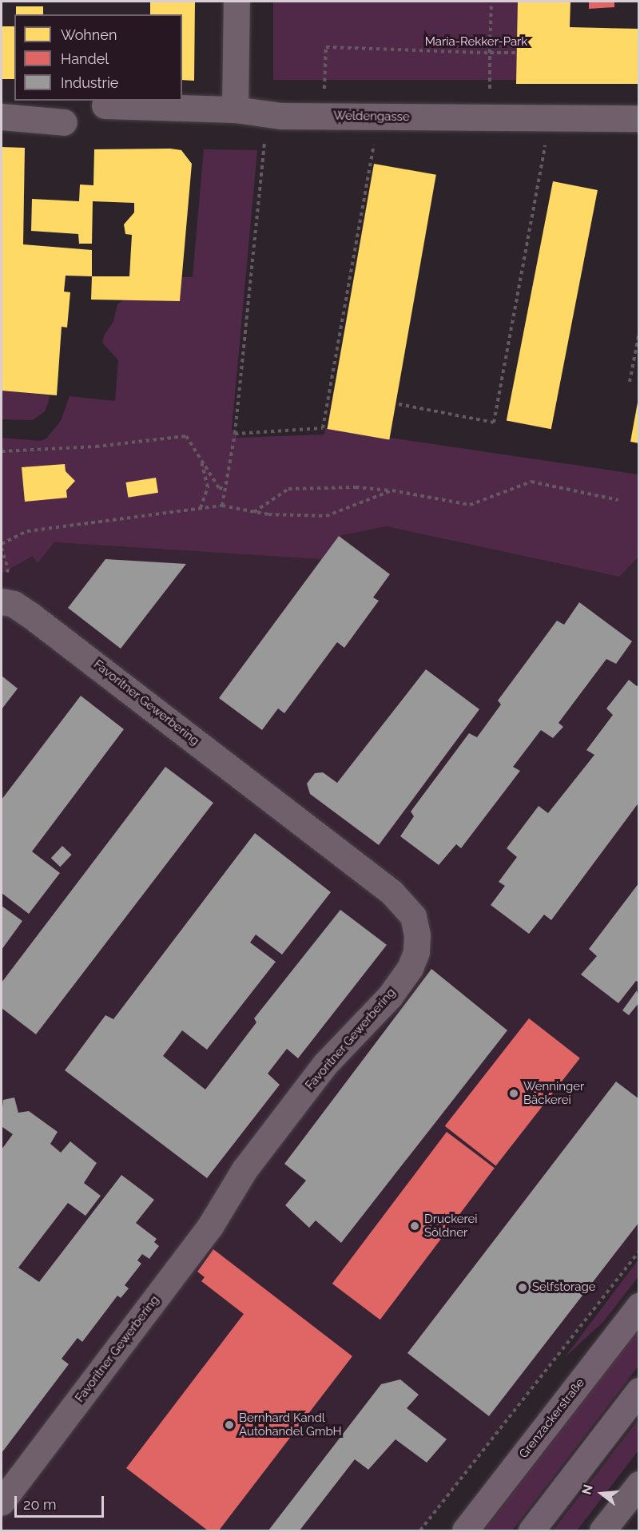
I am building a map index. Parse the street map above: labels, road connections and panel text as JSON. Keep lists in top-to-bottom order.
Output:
{
  "streets": {
    "main road": ["Grenzackerstraße"],
    "street": ["Weldengasse", "Favoritner Gewerbering"]
  },
  "parks": ["Maria-Rekker-Park"],
  "places": [
    "Wenninger Bäckerei",
    "Druckerei Söldner",
    "Selfstorage",
    "Bernhard Kandl Autohandel GmbH"
  ],
  "legend": ["Wohnen", "Handel", "Industrie"],
  "scale_bar": "20 m",
  "north": "left"
}
